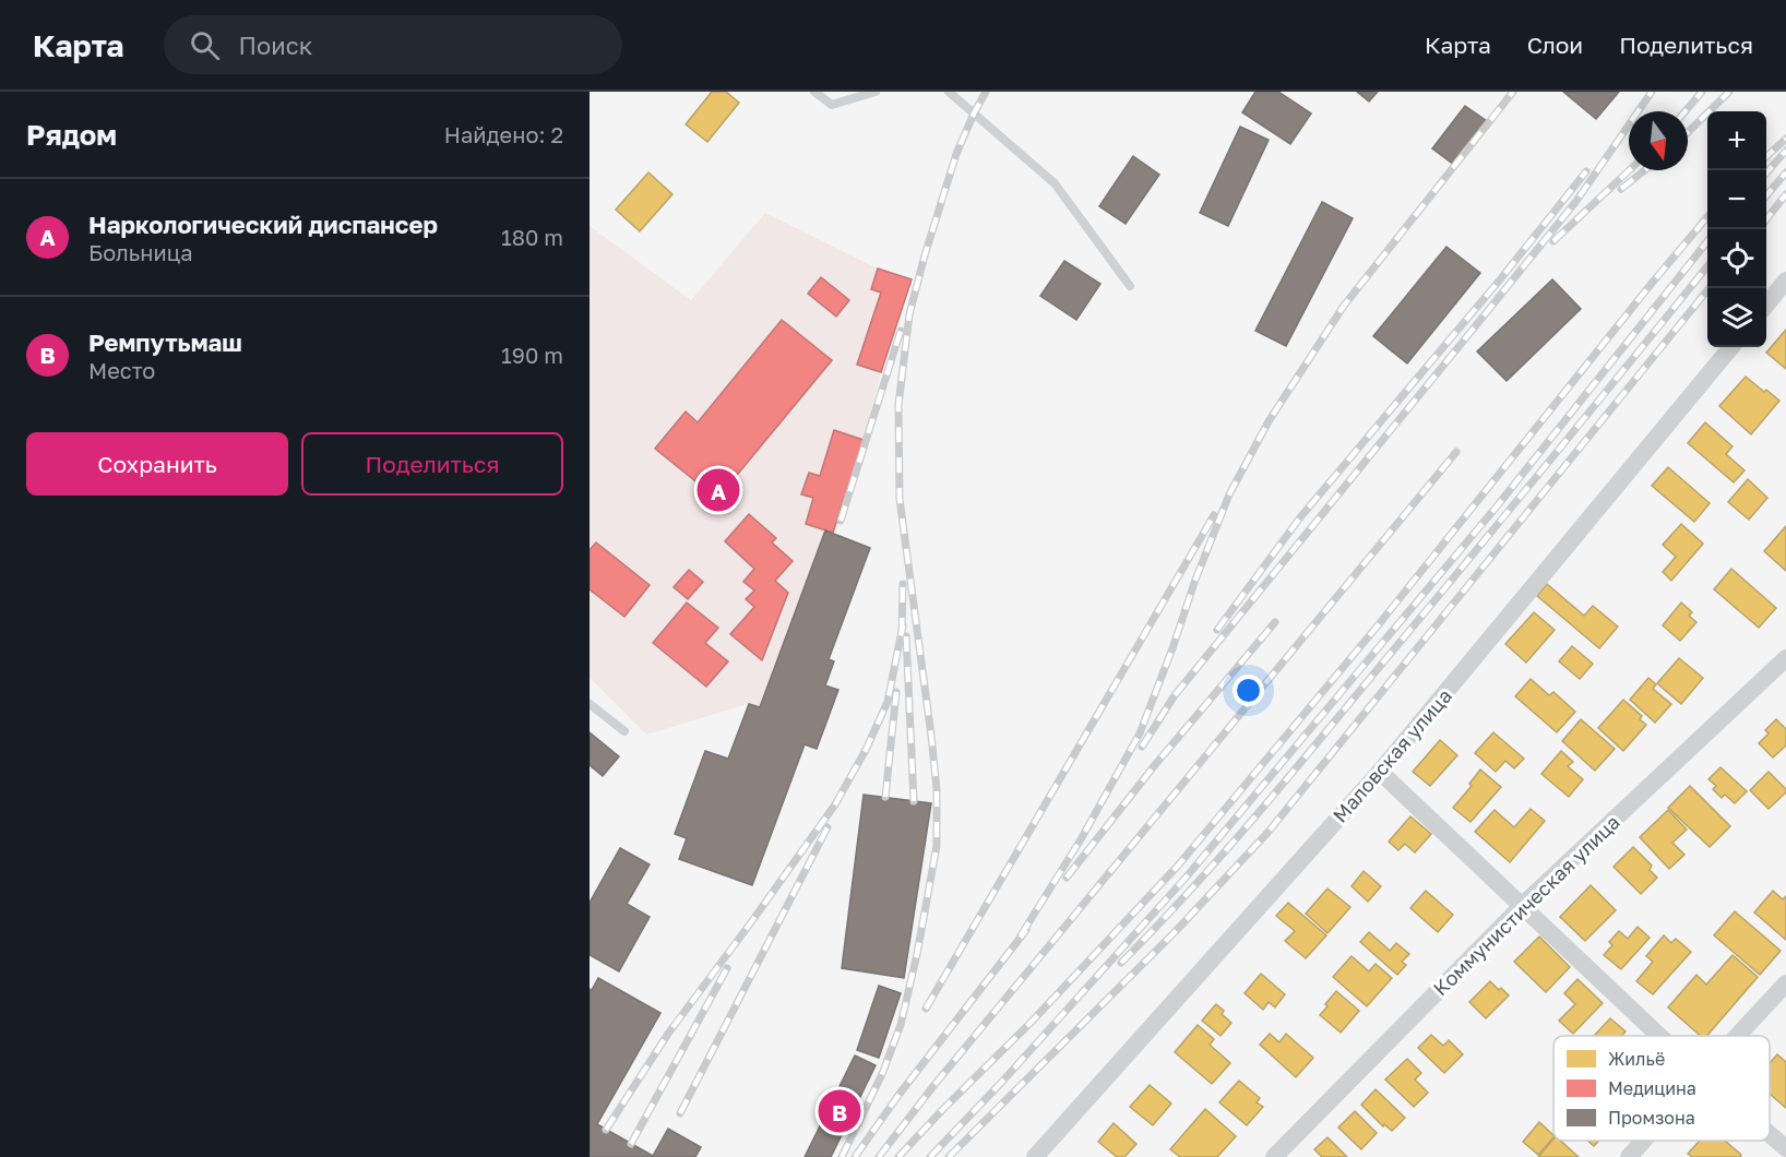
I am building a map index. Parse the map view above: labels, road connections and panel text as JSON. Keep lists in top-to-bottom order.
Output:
{
  "streets": {
    "street": ["Маловская улица", "Коммунистическая улица"]
  },
  "legend": ["Жильё", "Медицина", "Промзона"],
  "north": "bottom",
  "page": {
    "header": "Карта",
    "search": "Поиск",
    "nav": ["Карта", "Слои", "Поделиться"],
    "heading": ["Рядом", "Найдено: 2"],
    "map_buttons": ["+", "−"],
    "list": [
      {
        "mark": "A",
        "name": "Наркологический диспансер",
        "note": "Больница",
        "value": "180 m"
      },
      {
        "mark": "B",
        "name": "Ремпутьмаш",
        "note": "Место",
        "value": "190 m"
      }
    ],
    "buttons": ["Сохранить", "Поделиться"],
    "pins": ["A", "B"]
  }
}
